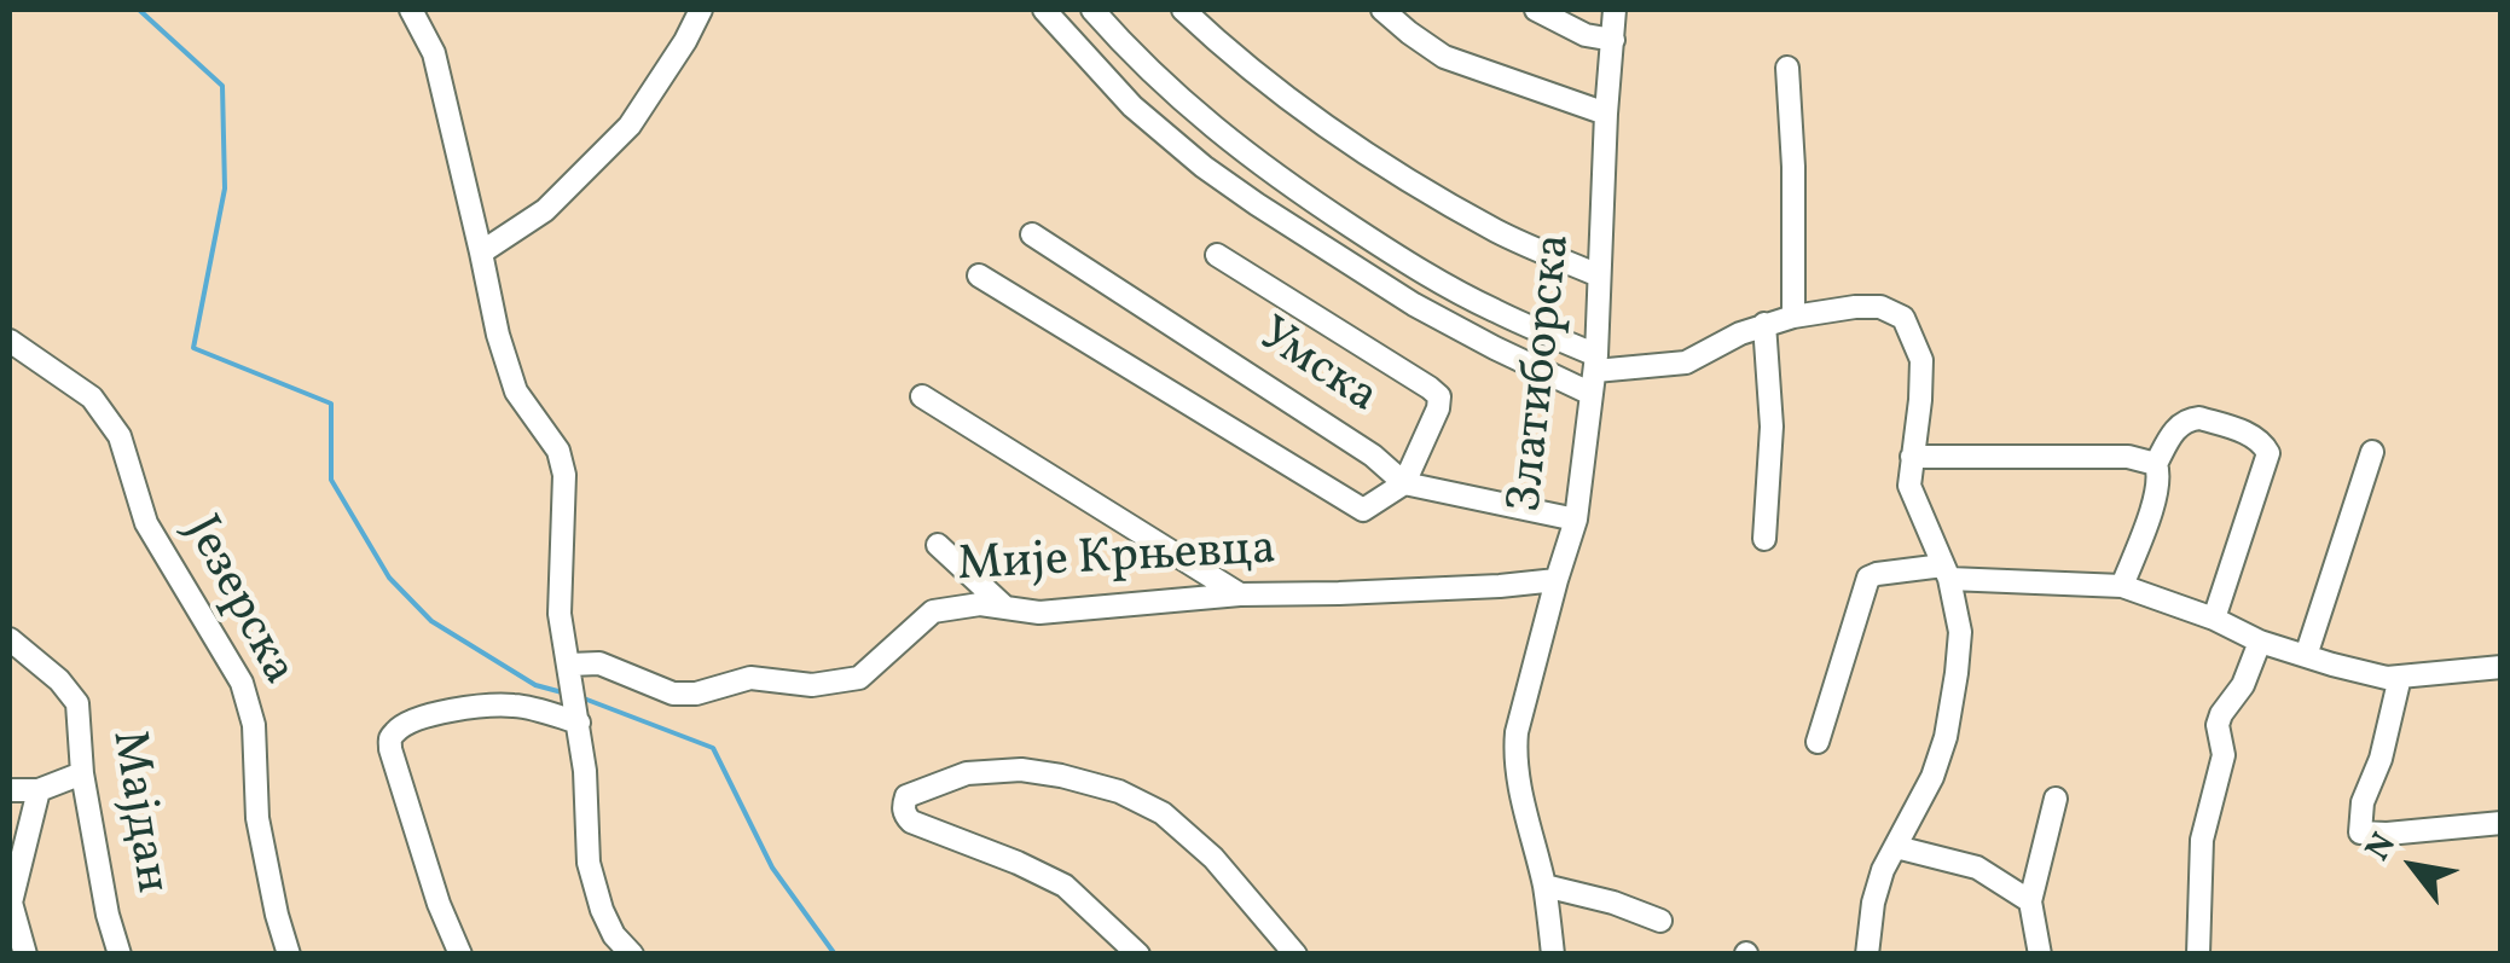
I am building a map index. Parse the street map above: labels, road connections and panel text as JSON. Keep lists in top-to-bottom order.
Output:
{
  "streets": {
    "street": [
      "Умска",
      "Златиборска",
      "Мије Крњевца",
      "Језерска",
      "Мајдан"
    ]
  },
  "crossings": [
    ["Умска", "Златиборска"],
    ["Златиборска", "Мије Крњевца"]
  ],
  "north": "top left"
}
